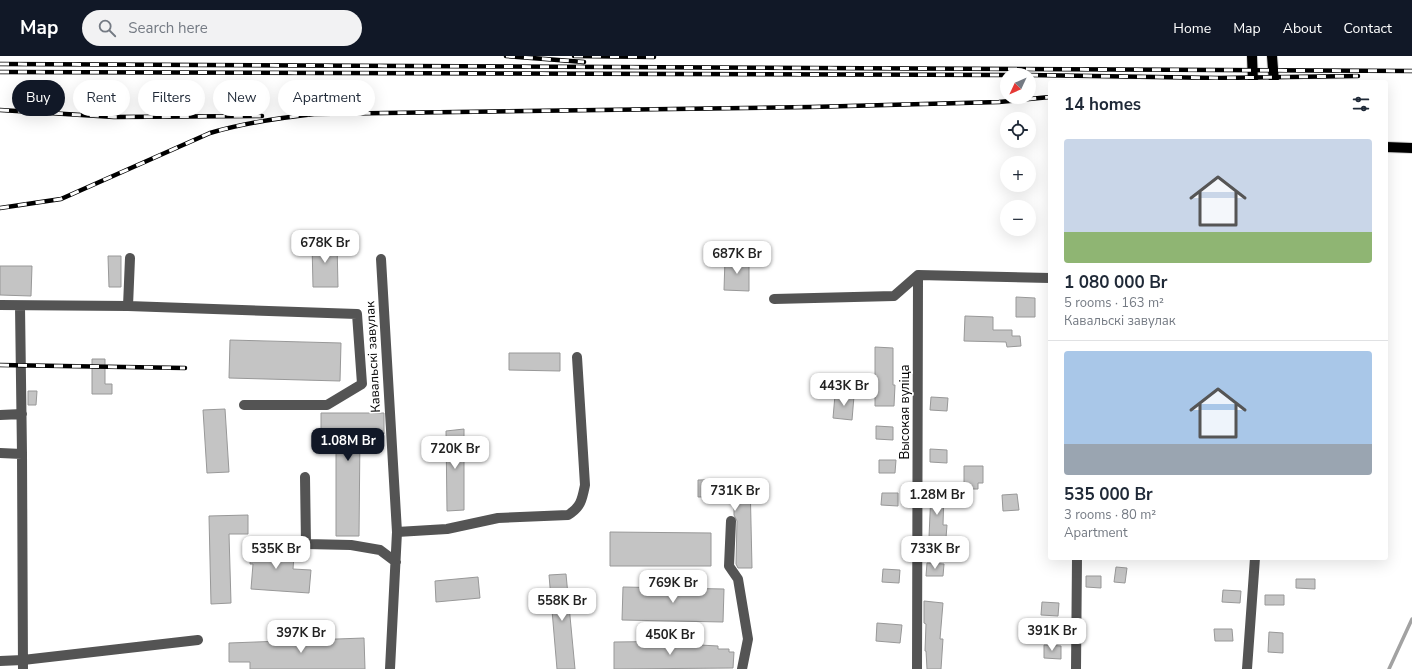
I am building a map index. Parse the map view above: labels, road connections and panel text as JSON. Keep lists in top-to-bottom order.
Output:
{
  "streets": {
    "street": ["Кавальскі завулак", "Высокая вуліца"]
  },
  "north": "bottom left",
  "page": {
    "header": "Map",
    "search": "Search here",
    "nav": [
      "Home",
      "Map",
      "About",
      "Contact"
    ],
    "map_buttons": ["+", "−"],
    "chip": [
      "Buy",
      "Rent",
      "Filters",
      "New",
      "Apartment"
    ],
    "heading": "14 homes",
    "list": [
      {
        "name": "1 080 000 Br",
        "note": "5 rooms · 163 m² · Кавальскі завулак"
      },
      {
        "name": "535 000 Br",
        "note": "3 rooms · 80 m² · Apartment"
      }
    ],
    "price": [
      "678K Br",
      "687K Br",
      "443K Br",
      "1.08M Br",
      "720K Br",
      "731K Br",
      "1.28M Br",
      "535K Br",
      "733K Br",
      "769K Br",
      "558K Br",
      "391K Br",
      "397K Br",
      "450K Br"
    ]
  }
}
